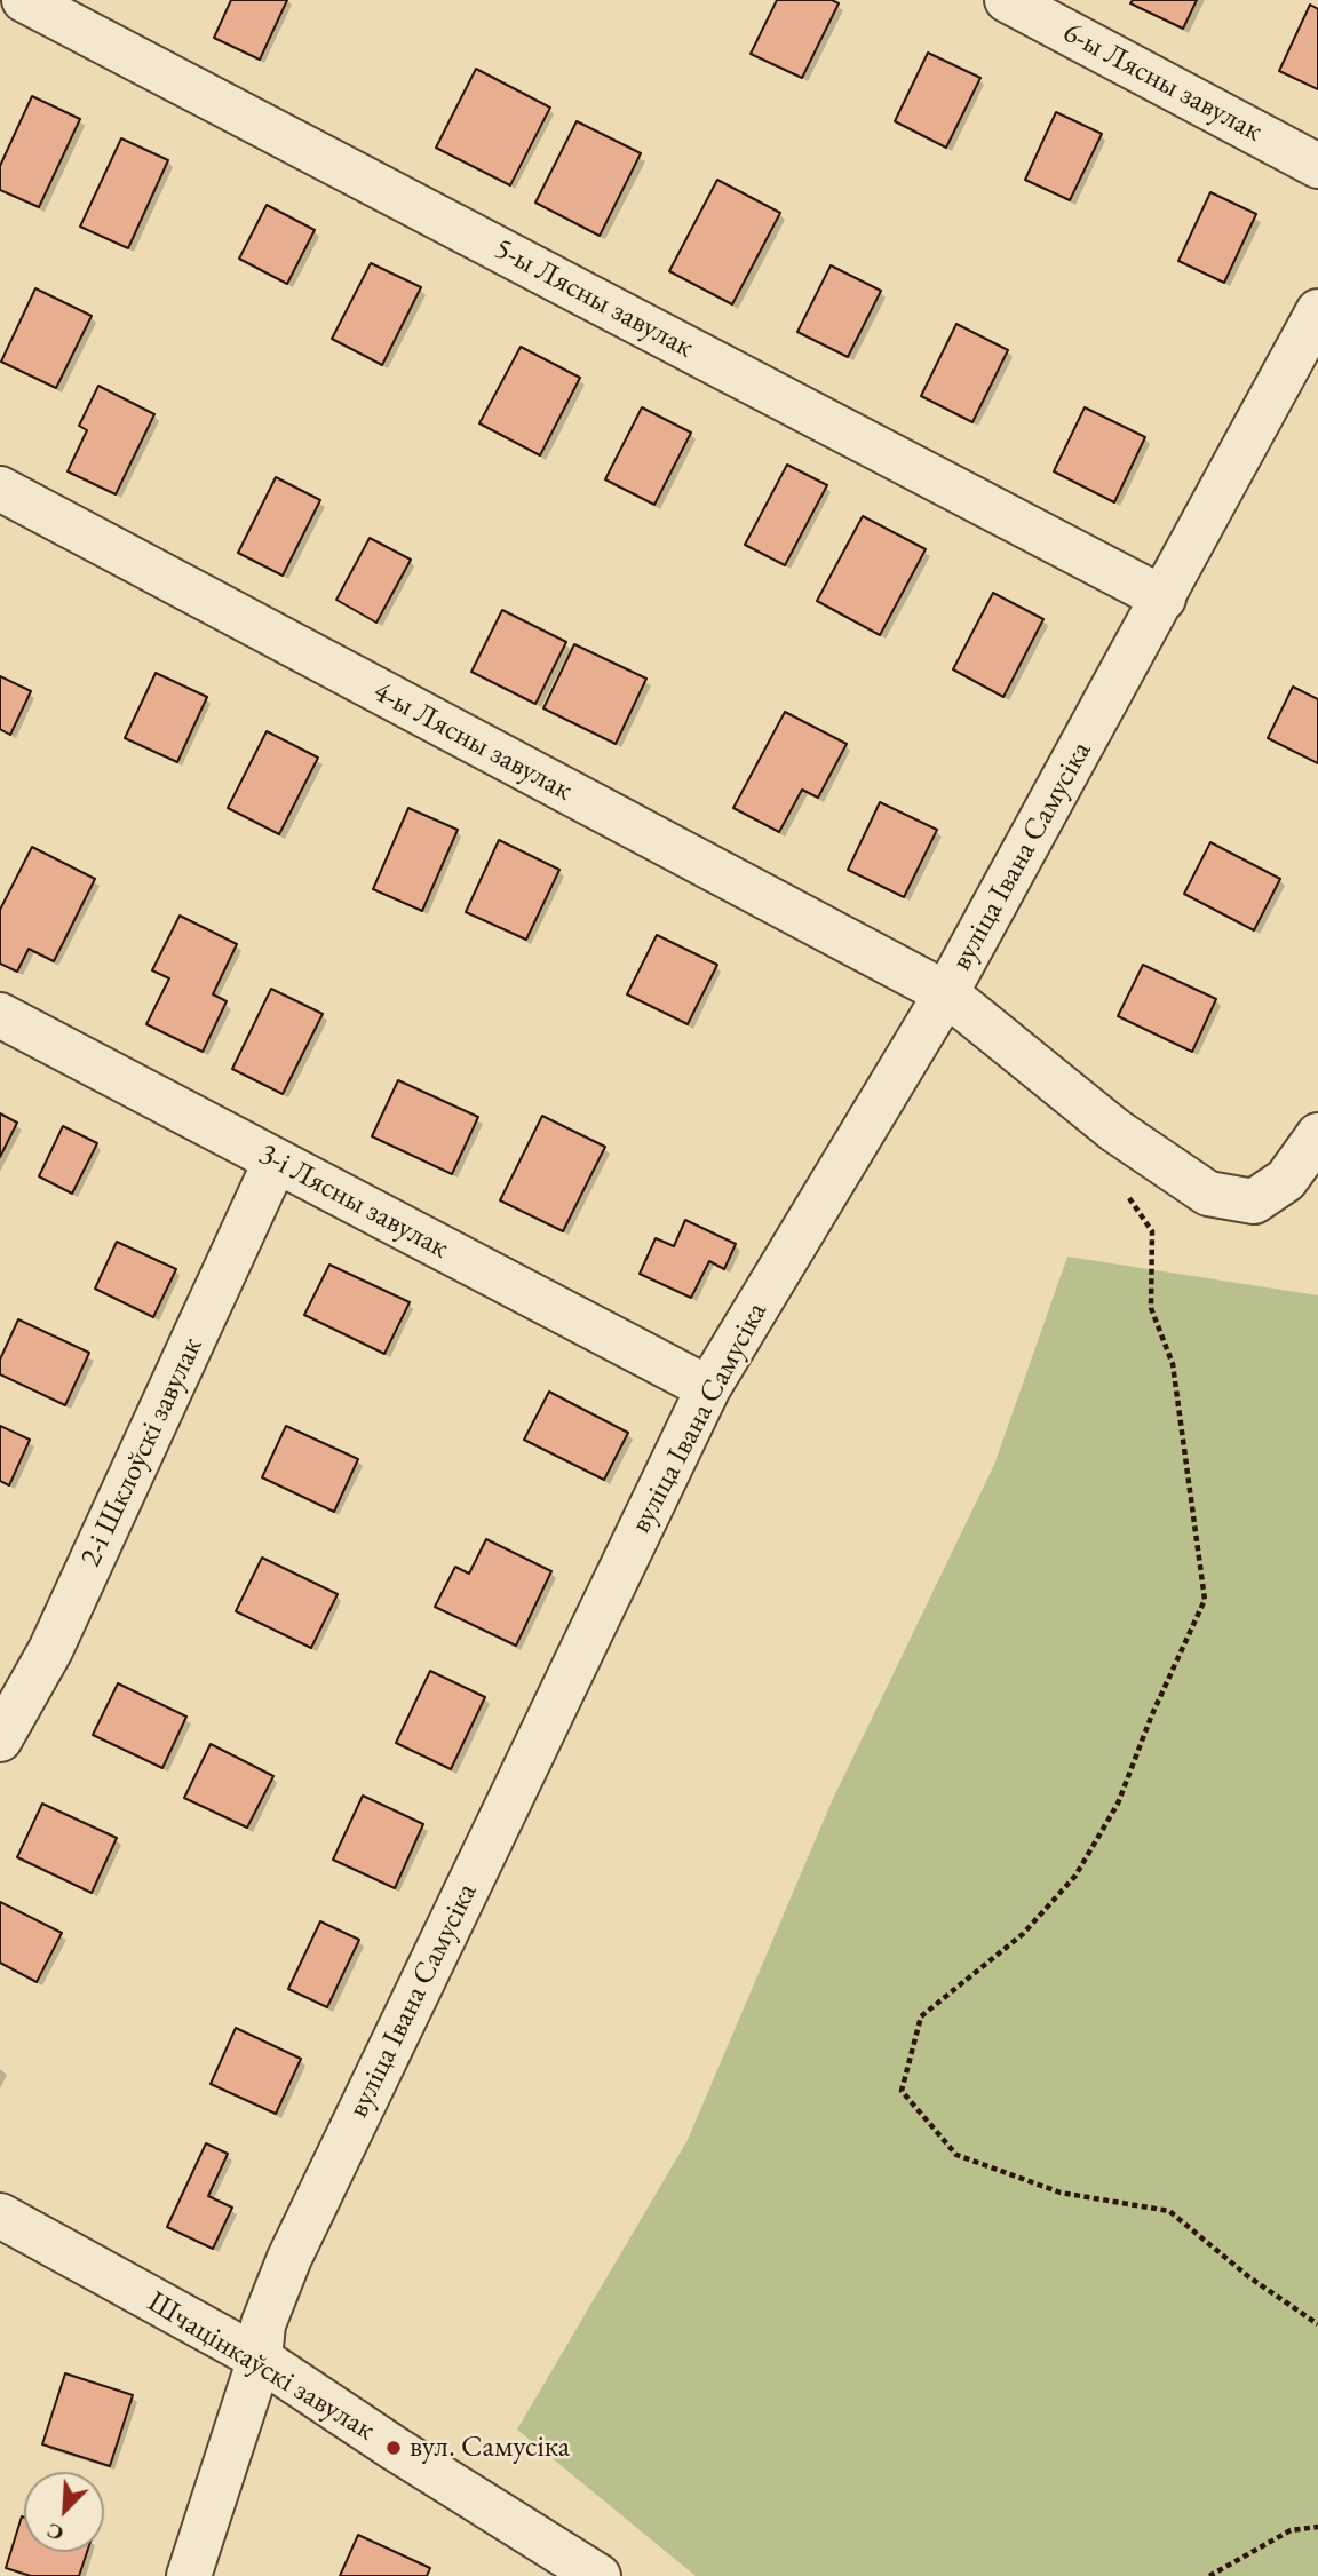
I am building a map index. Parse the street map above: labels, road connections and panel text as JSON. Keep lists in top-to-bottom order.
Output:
{
  "streets": {
    "street": [
      "6-ы Лясны завулак",
      "5-ы Лясны завулак",
      "4-ы Лясны завулак",
      "вуліца Івана Самусіка",
      "3-і Лясны завулак",
      "2-і Шклоўскі завулак",
      "Шчацінкаўскі завулак"
    ]
  },
  "crossings": [
    ["5-ы Лясны завулак", "вуліца Івана Самусіка"],
    ["4-ы Лясны завулак", "вуліца Івана Самусіка"],
    ["вуліца Івана Самусіка", "3-і Лясны завулак"],
    ["вуліца Івана Самусіка", "Шчацінкаўскі завулак"],
    ["3-і Лясны завулак", "2-і Шклоўскі завулак"]
  ],
  "places": ["вул. Самусіка"],
  "north": "bottom left"
}
